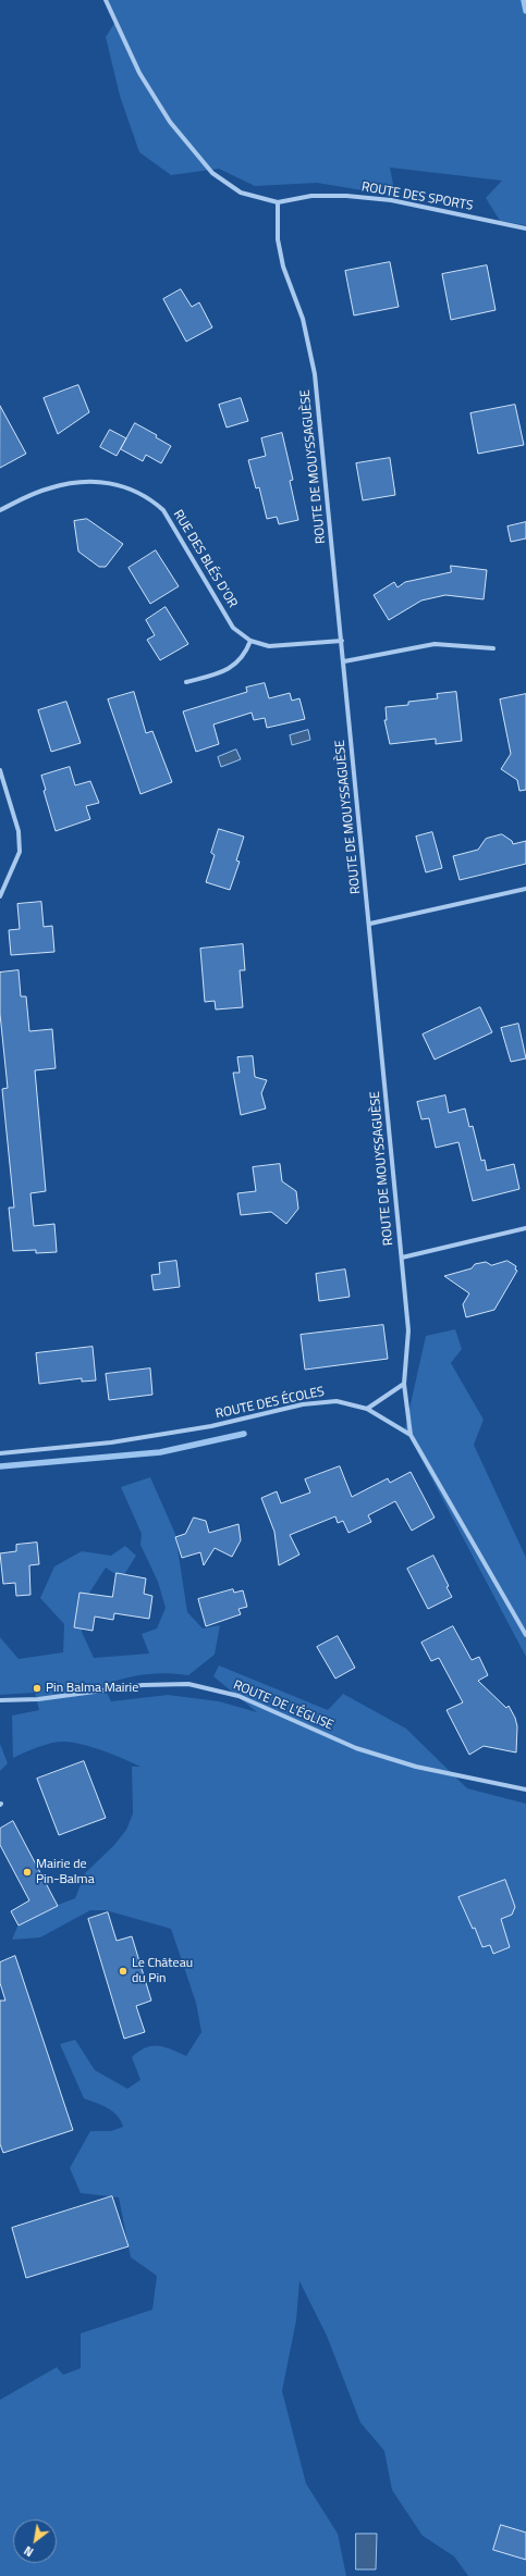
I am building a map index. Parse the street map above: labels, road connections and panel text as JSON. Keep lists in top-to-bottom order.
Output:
{
  "streets": {
    "street": [
      "ROUTE DES SPORTS",
      "ROUTE DE MOUYSSAGUÈSE",
      "RUE DES BLÉS D'OR",
      "ROUTE DES ÉCOLES",
      "ROUTE DE L'ÉGLISE"
    ]
  },
  "crossings": [
    ["ROUTE DES SPORTS", "ROUTE DE MOUYSSAGUÈSE"],
    ["ROUTE DE MOUYSSAGUÈSE", "RUE DES BLÉS D'OR"],
    ["ROUTE DE MOUYSSAGUÈSE", "ROUTE DES ÉCOLES"]
  ],
  "places": ["Pin Balma Mairie", "Mairie de Pin-Balma", "Le Château du Pin"],
  "north": "bottom left"
}
